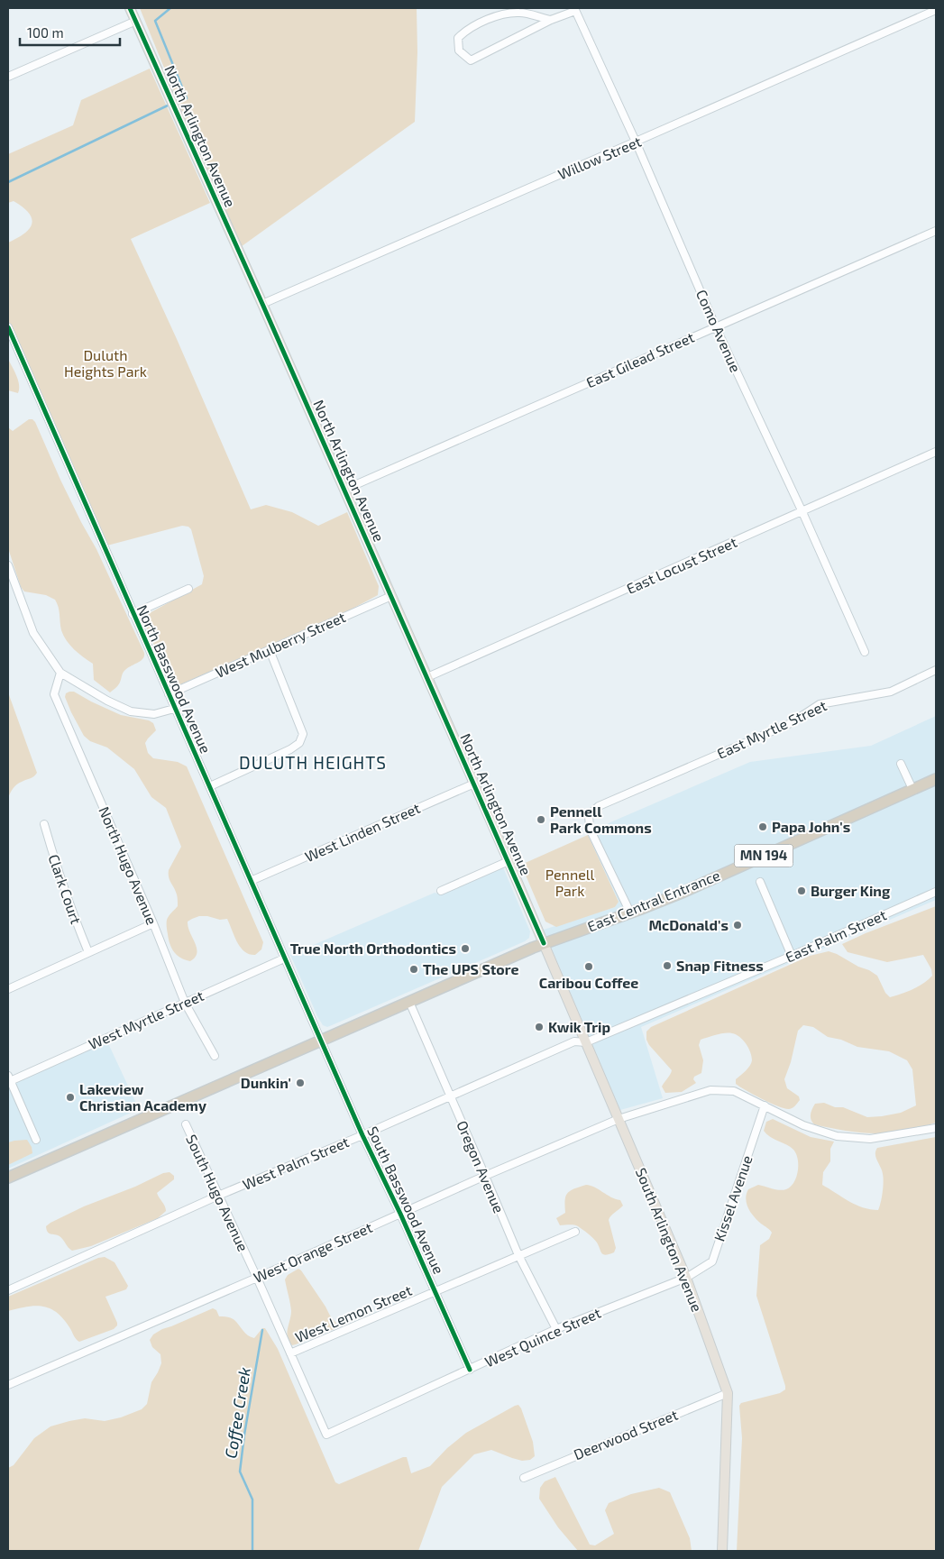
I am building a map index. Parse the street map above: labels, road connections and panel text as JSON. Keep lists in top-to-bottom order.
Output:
{
  "streets": {
    "highway": ["MN 194", "East Central Entrance"],
    "main road": ["North Arlington Avenue", "South Arlington Avenue"],
    "street": [
      "Willow Street",
      "Como Avenue",
      "East Gilead Street",
      "East Locust Street",
      "West Mulberry Street",
      "North Basswood Avenue",
      "East Myrtle Street",
      "West Linden Street",
      "North Hugo Avenue",
      "Clark Court",
      "East Palm Street",
      "West Myrtle Street",
      "West Palm Street",
      "Oregon Avenue",
      "South Hugo Avenue",
      "Kissel Avenue",
      "South Basswood Avenue",
      "West Orange Street",
      "West Lemon Street",
      "West Quince Street",
      "Deerwood Street"
    ]
  },
  "crossings": [
    ["North Arlington Avenue", "Willow Street"],
    ["North Arlington Avenue", "East Gilead Street"],
    ["North Arlington Avenue", "East Locust Street"],
    ["North Arlington Avenue", "West Mulberry Street"],
    ["North Arlington Avenue", "West Linden Street"],
    ["North Arlington Avenue", "MN 194"],
    ["North Arlington Avenue", "East Central Entrance"],
    ["North Arlington Avenue", "South Arlington Avenue"],
    ["Willow Street", "Como Avenue"],
    ["Como Avenue", "East Gilead Street"],
    ["Como Avenue", "East Locust Street"],
    ["West Mulberry Street", "North Basswood Avenue"],
    ["North Basswood Avenue", "West Linden Street"],
    ["North Basswood Avenue", "MN 194"],
    ["North Basswood Avenue", "West Myrtle Street"],
    ["North Basswood Avenue", "South Basswood Avenue"],
    ["East Myrtle Street", "East Central Entrance"],
    ["MN 194", "East Central Entrance"],
    ["MN 194", "Oregon Avenue"],
    ["MN 194", "South Basswood Avenue"],
    ["MN 194", "South Arlington Avenue"],
    ["North Hugo Avenue", "West Myrtle Street"],
    ["East Central Entrance", "South Arlington Avenue"],
    ["East Palm Street", "West Palm Street"],
    ["East Palm Street", "South Arlington Avenue"],
    ["West Palm Street", "Oregon Avenue"],
    ["West Palm Street", "South Hugo Avenue"],
    ["West Palm Street", "South Basswood Avenue"],
    ["West Palm Street", "South Arlington Avenue"],
    ["Oregon Avenue", "West Orange Street"],
    ["Oregon Avenue", "West Lemon Street"],
    ["Oregon Avenue", "West Quince Street"],
    ["South Hugo Avenue", "West Orange Street"],
    ["South Hugo Avenue", "West Lemon Street"],
    ["South Hugo Avenue", "West Quince Street"],
    ["Kissel Avenue", "South Arlington Avenue"],
    ["Kissel Avenue", "West Orange Street"],
    ["Kissel Avenue", "West Quince Street"],
    ["South Basswood Avenue", "West Orange Street"],
    ["South Basswood Avenue", "West Lemon Street"],
    ["South Basswood Avenue", "West Quince Street"],
    ["South Arlington Avenue", "West Orange Street"],
    ["South Arlington Avenue", "West Quince Street"],
    ["South Arlington Avenue", "Deerwood Street"]
  ],
  "districts": ["DULUTH HEIGHTS"],
  "water": ["Coffee Creek"],
  "parks": ["Duluth Heights Park", "Pennell Park"],
  "places": [
    "Pennell Park Commons",
    "Papa John's",
    "Burger King",
    "McDonald's",
    "True North Orthodontics",
    "Snap Fitness",
    "Caribou Coffee",
    "The UPS Store",
    "Kwik Trip",
    "Dunkin'",
    "Lakeview Christian Academy"
  ],
  "scale_bar": "100 m"
}
